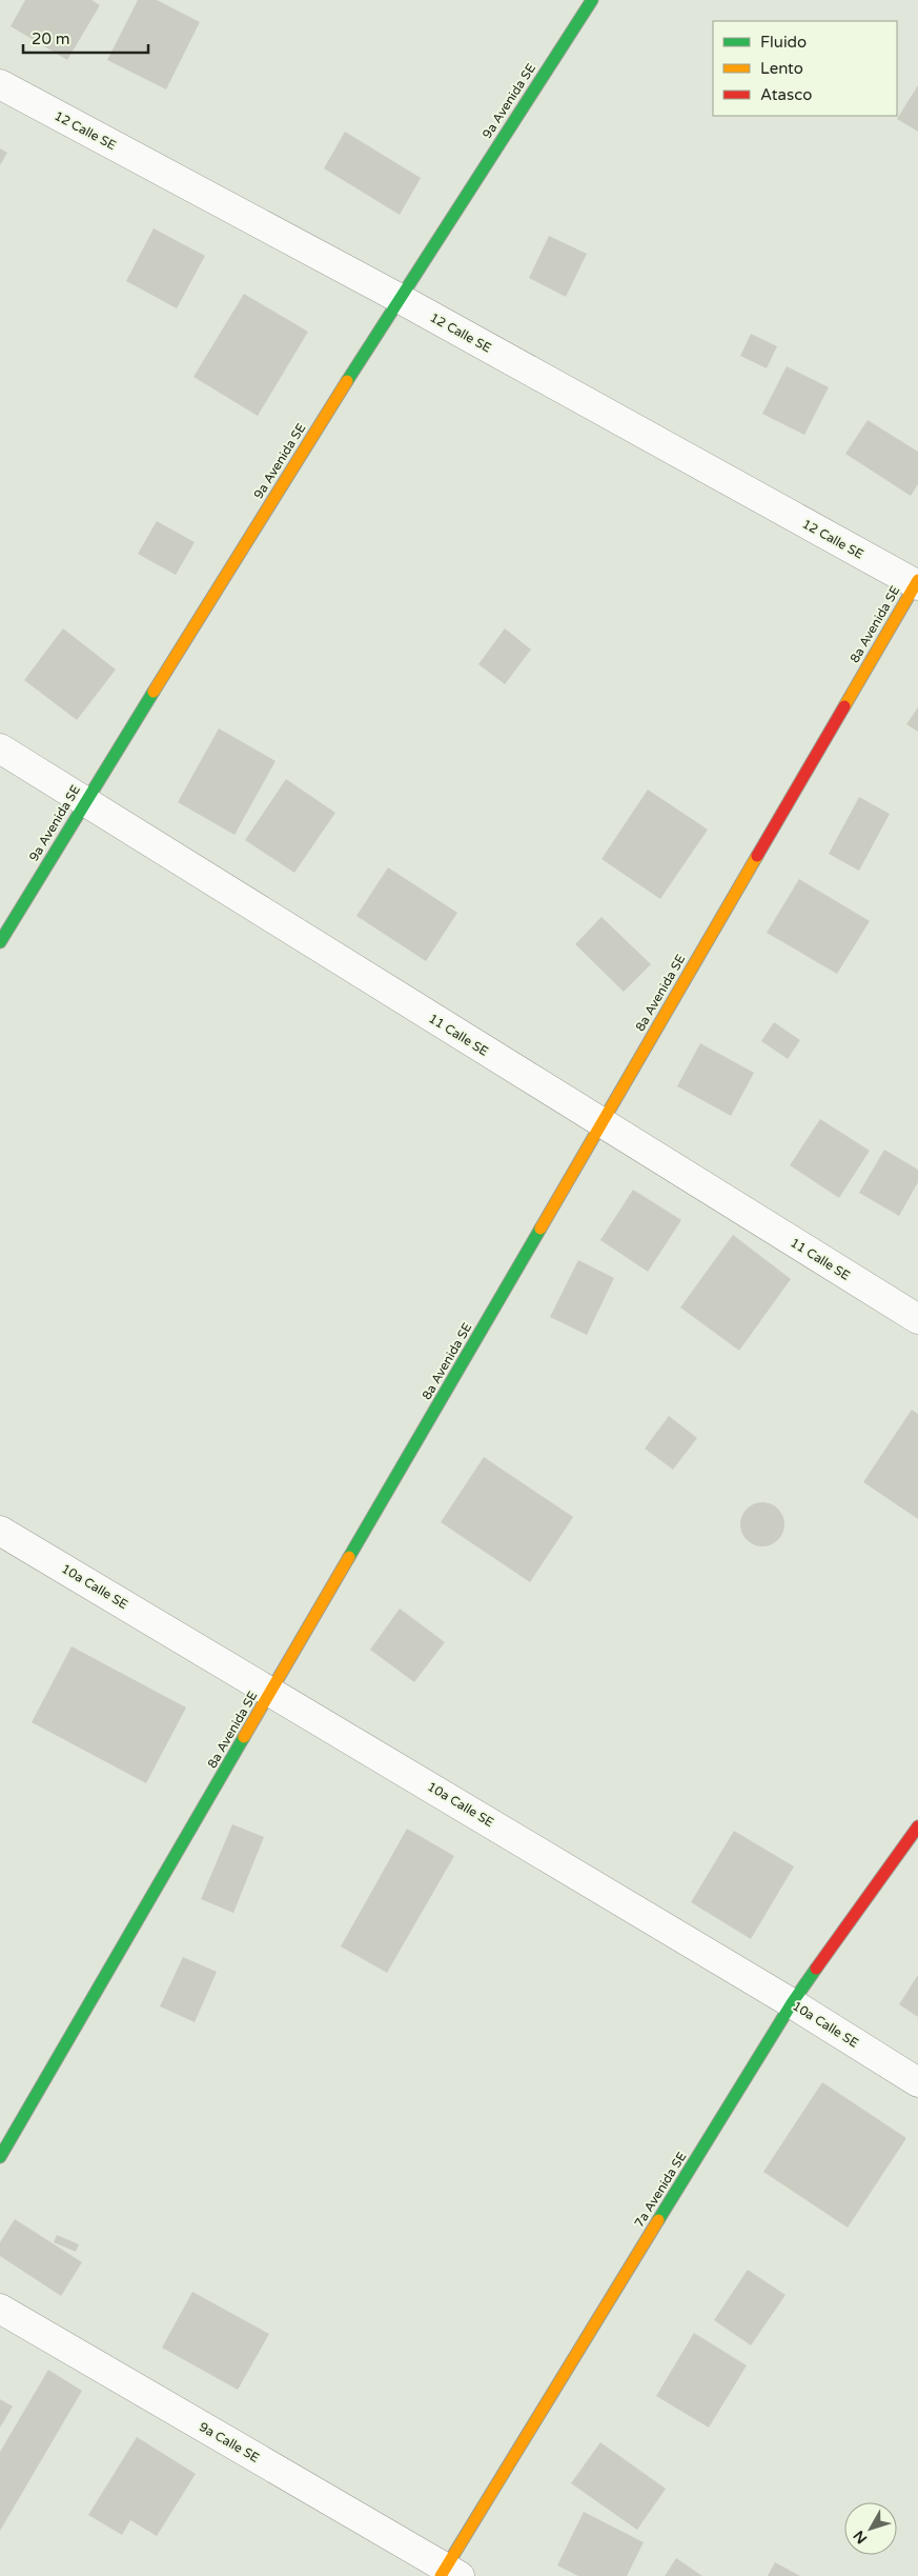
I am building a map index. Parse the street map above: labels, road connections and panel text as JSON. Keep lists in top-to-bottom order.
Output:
{
  "streets": {
    "street": [
      "9a Avenida SE",
      "12 Calle SE",
      "8a Avenida SE",
      "11 Calle SE",
      "10a Calle SE",
      "7a Avenida SE",
      "9a Calle SE"
    ]
  },
  "crossings": [
    ["9a Avenida SE", "12 Calle SE"],
    ["9a Avenida SE", "11 Calle SE"],
    ["12 Calle SE", "8a Avenida SE"],
    ["8a Avenida SE", "11 Calle SE"],
    ["8a Avenida SE", "10a Calle SE"],
    ["10a Calle SE", "7a Avenida SE"],
    ["7a Avenida SE", "9a Calle SE"]
  ],
  "legend": ["Fluido", "Lento", "Atasco"],
  "scale_bar": "20 m",
  "north": "bottom left"
}
